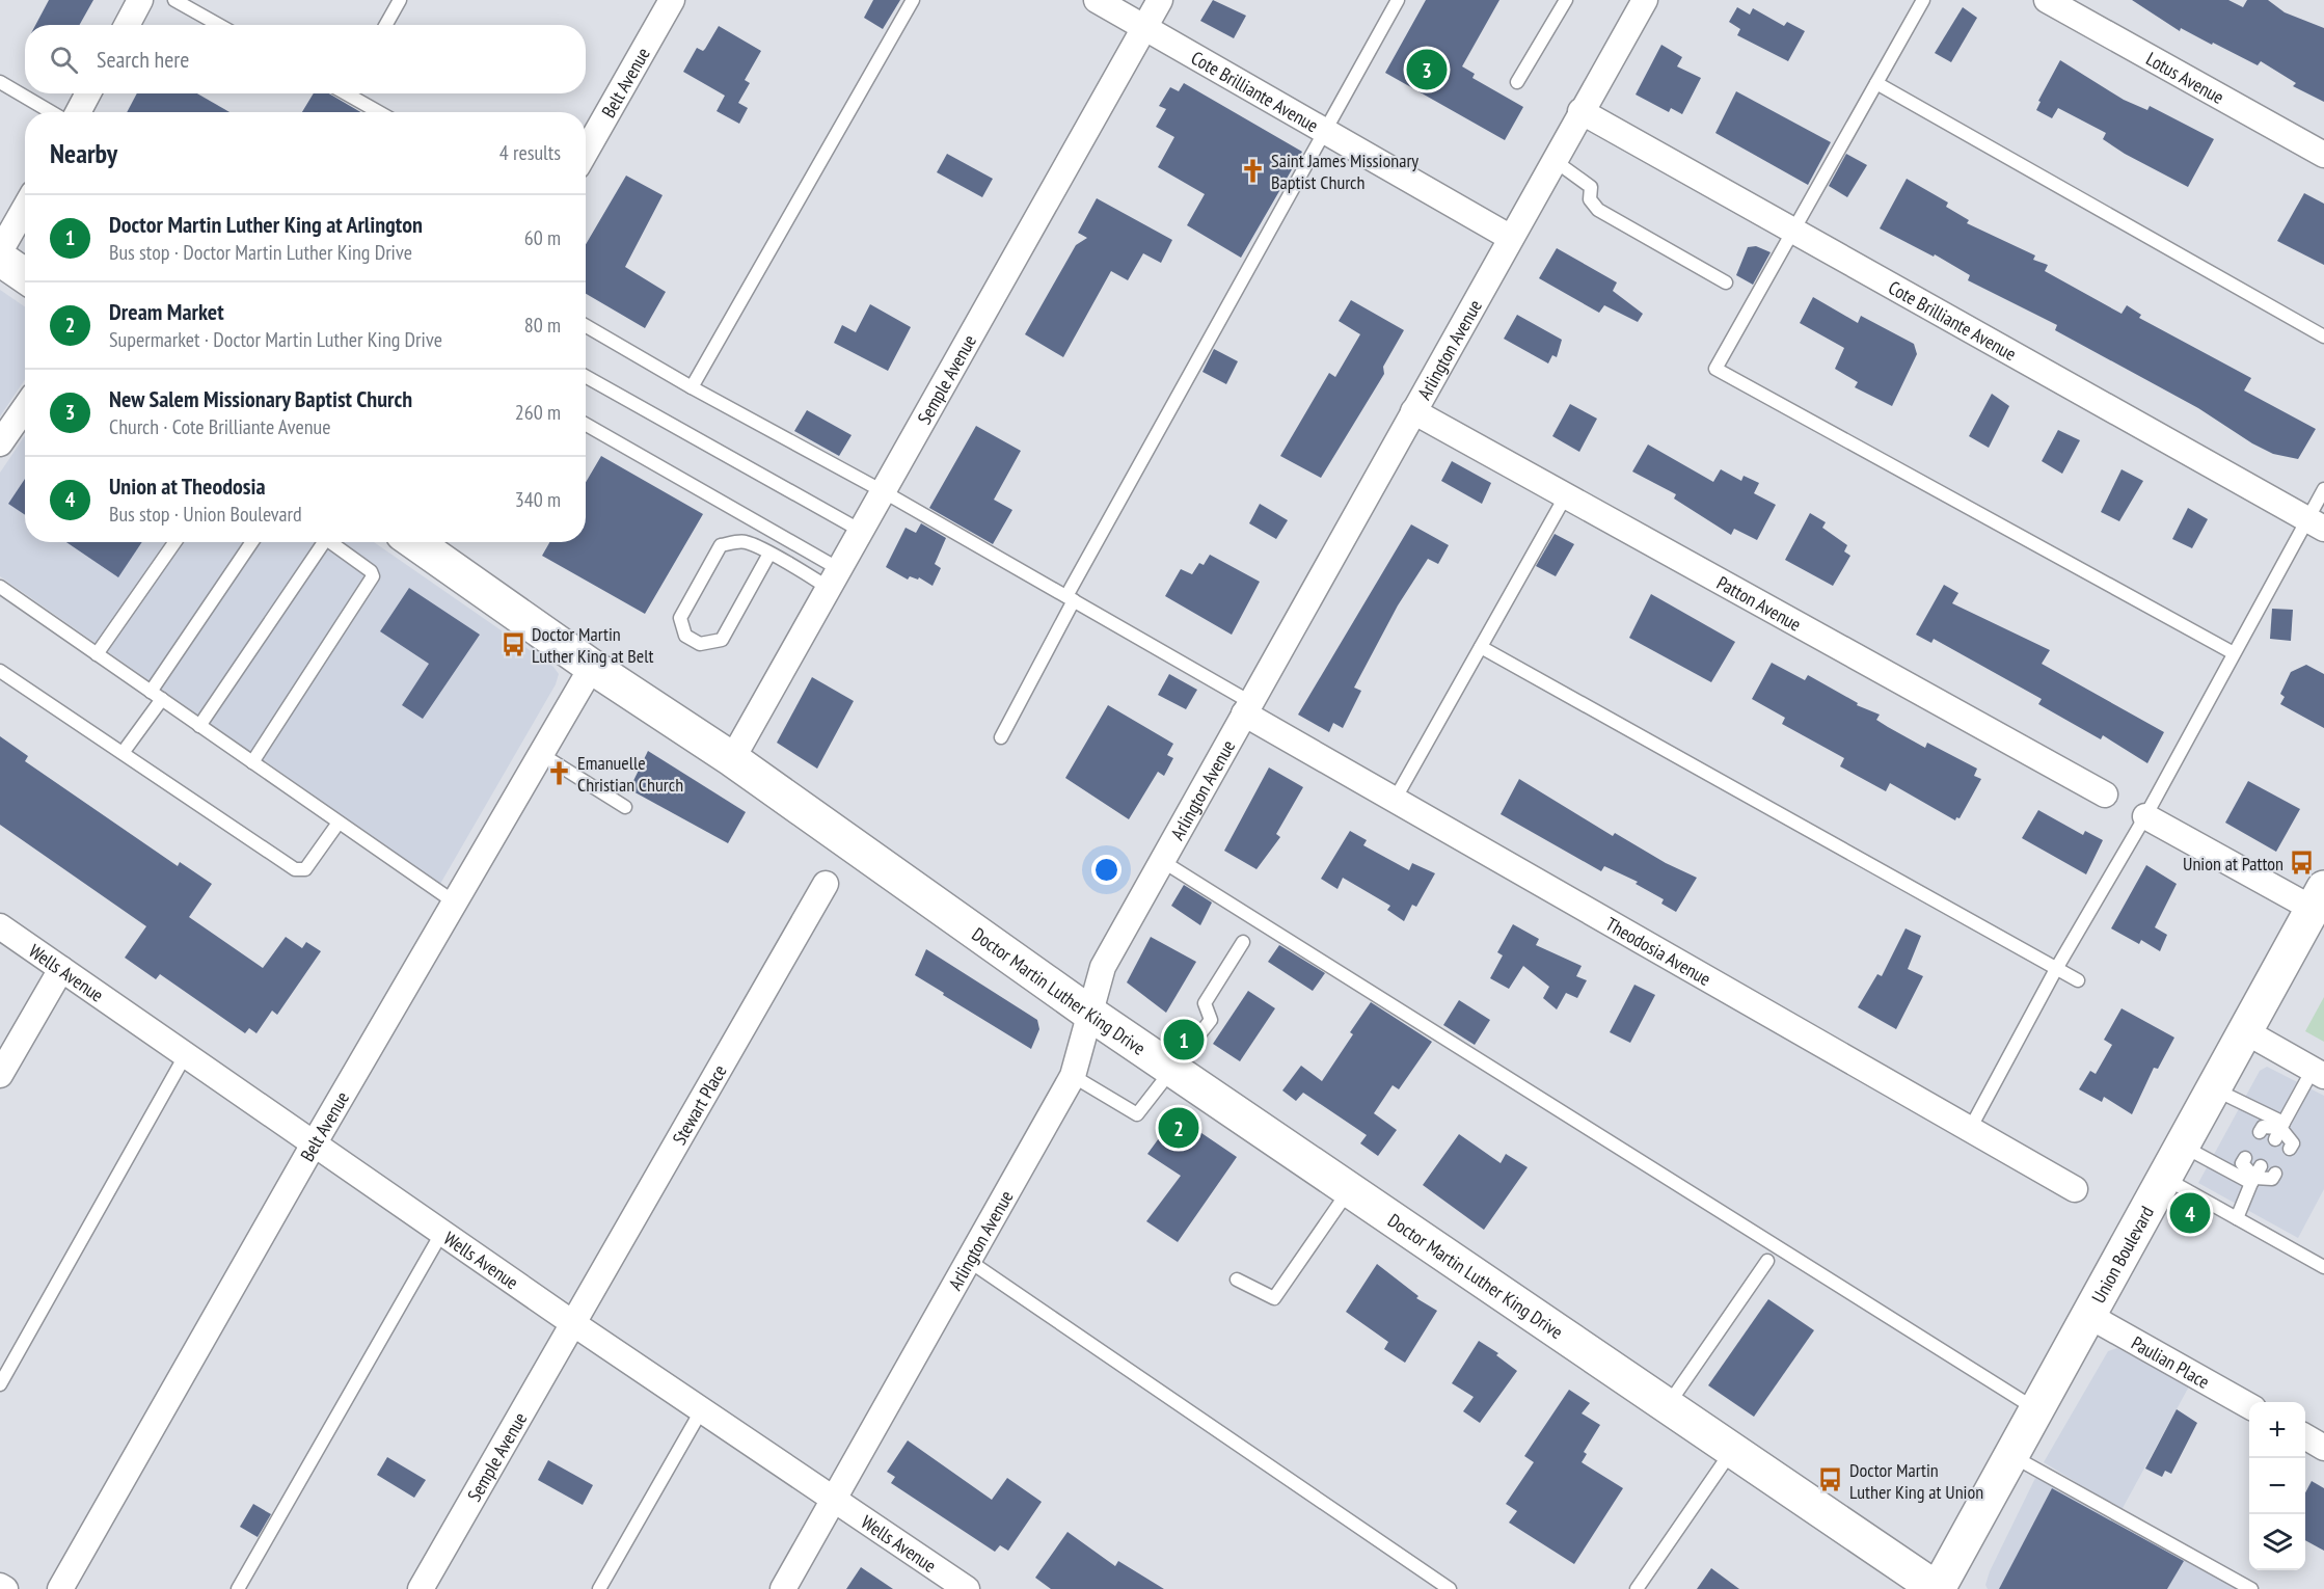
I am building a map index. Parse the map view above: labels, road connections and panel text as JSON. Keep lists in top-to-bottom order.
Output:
{
  "streets": {
    "main road": ["Doctor Martin Luther King Drive", "Union Boulevard"],
    "street": [
      "Lotus Avenue",
      "Belt Avenue",
      "Cote Brilliante Avenue",
      "Arlington Avenue",
      "Semple Avenue",
      "Patton Avenue",
      "Theodosia Avenue",
      "Wells Avenue",
      "Stewart Place",
      "Paulian Place"
    ]
  },
  "crossings": [
    ["Belt Avenue", "Wells Avenue"],
    ["Belt Avenue", "Doctor Martin Luther King Drive"],
    ["Cote Brilliante Avenue", "Arlington Avenue"],
    ["Cote Brilliante Avenue", "Semple Avenue"],
    ["Arlington Avenue", "Patton Avenue"],
    ["Arlington Avenue", "Theodosia Avenue"],
    ["Arlington Avenue", "Wells Avenue"],
    ["Arlington Avenue", "Doctor Martin Luther King Drive"],
    ["Semple Avenue", "Wells Avenue"],
    ["Semple Avenue", "Doctor Martin Luther King Drive"],
    ["Semple Avenue", "Stewart Place"],
    ["Wells Avenue", "Stewart Place"],
    ["Doctor Martin Luther King Drive", "Union Boulevard"],
    ["Union Boulevard", "Paulian Place"]
  ],
  "places": {
    "church": ["Saint James Missionary Baptist Church", "Emanuelle Christian Church"],
    "bus stop": ["Doctor Martin Luther King at Belt", "Union at Patton", "Doctor Martin Luther King at Union"]
  },
  "page": {
    "search": "Search here",
    "pins": [
      "3",
      "1",
      "2",
      "4"
    ],
    "heading": ["Nearby", "4 results"],
    "list": [
      {
        "mark": "1",
        "name": "Doctor Martin Luther King at Arlington",
        "note": "Bus stop · Doctor Martin Luther King Drive",
        "value": "60 m"
      },
      {
        "mark": "2",
        "name": "Dream Market",
        "note": "Supermarket · Doctor Martin Luther King Drive",
        "value": "80 m"
      },
      {
        "mark": "3",
        "name": "New Salem Missionary Baptist Church",
        "note": "Church · Cote Brilliante Avenue",
        "value": "260 m"
      },
      {
        "mark": "4",
        "name": "Union at Theodosia",
        "note": "Bus stop · Union Boulevard",
        "value": "340 m"
      }
    ],
    "map_buttons": ["+", "−"]
  }
}
